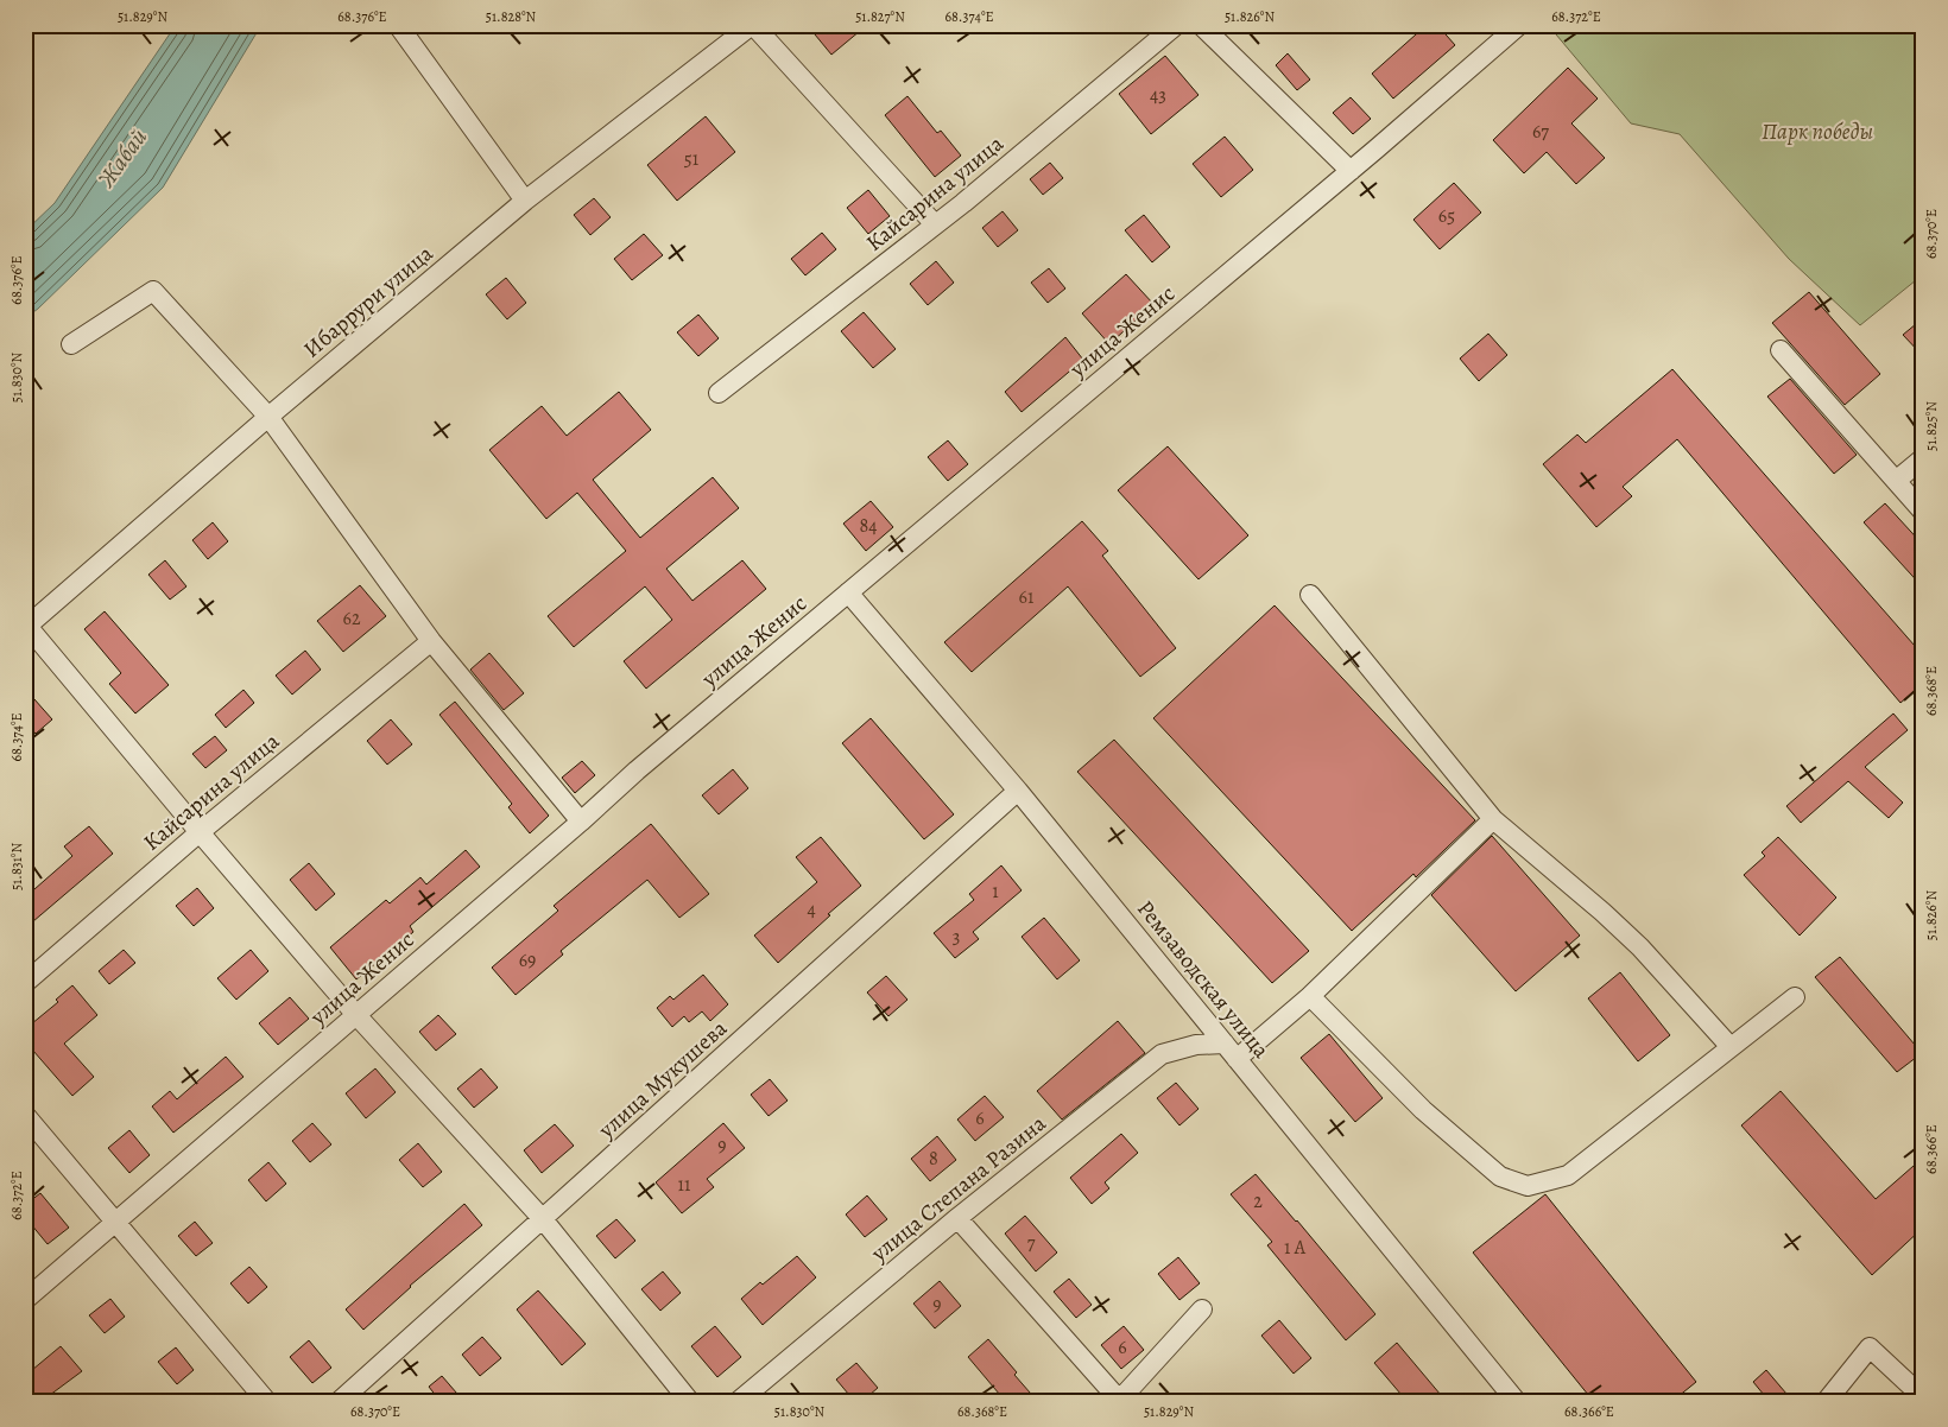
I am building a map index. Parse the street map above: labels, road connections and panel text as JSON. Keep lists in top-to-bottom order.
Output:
{
  "streets": {
    "street": [
      "Кайсарина улица",
      "Ибаррури улица",
      "улица Женис",
      "Ремзаводская улица",
      "улица Мукушева",
      "улица Степана Разина"
    ]
  },
  "crossings": [
    ["улица Женис", "Ремзаводская улица"],
    ["Ремзаводская улица", "улица Мукушева"],
    ["Ремзаводская улица", "улица Степана Разина"]
  ],
  "water": ["Жабай"],
  "parks": ["Парк победы"],
  "house_numbers": [
    "43",
    "67",
    "51",
    "65",
    "84",
    "61",
    "62",
    "1",
    "4",
    "3",
    "69",
    "6",
    "9",
    "8",
    "11",
    "2",
    "7",
    "1 А",
    "9",
    "6"
  ],
  "coordinates": [
    "51.829°N",
    "68.376°E",
    "51.828°N",
    "51.827°N",
    "68.374°E",
    "51.826°N",
    "68.372°E",
    "68.370°E",
    "51.830°N",
    "51.825°N",
    "68.368°E",
    "51.831°N",
    "68.366°E"
  ]
}
